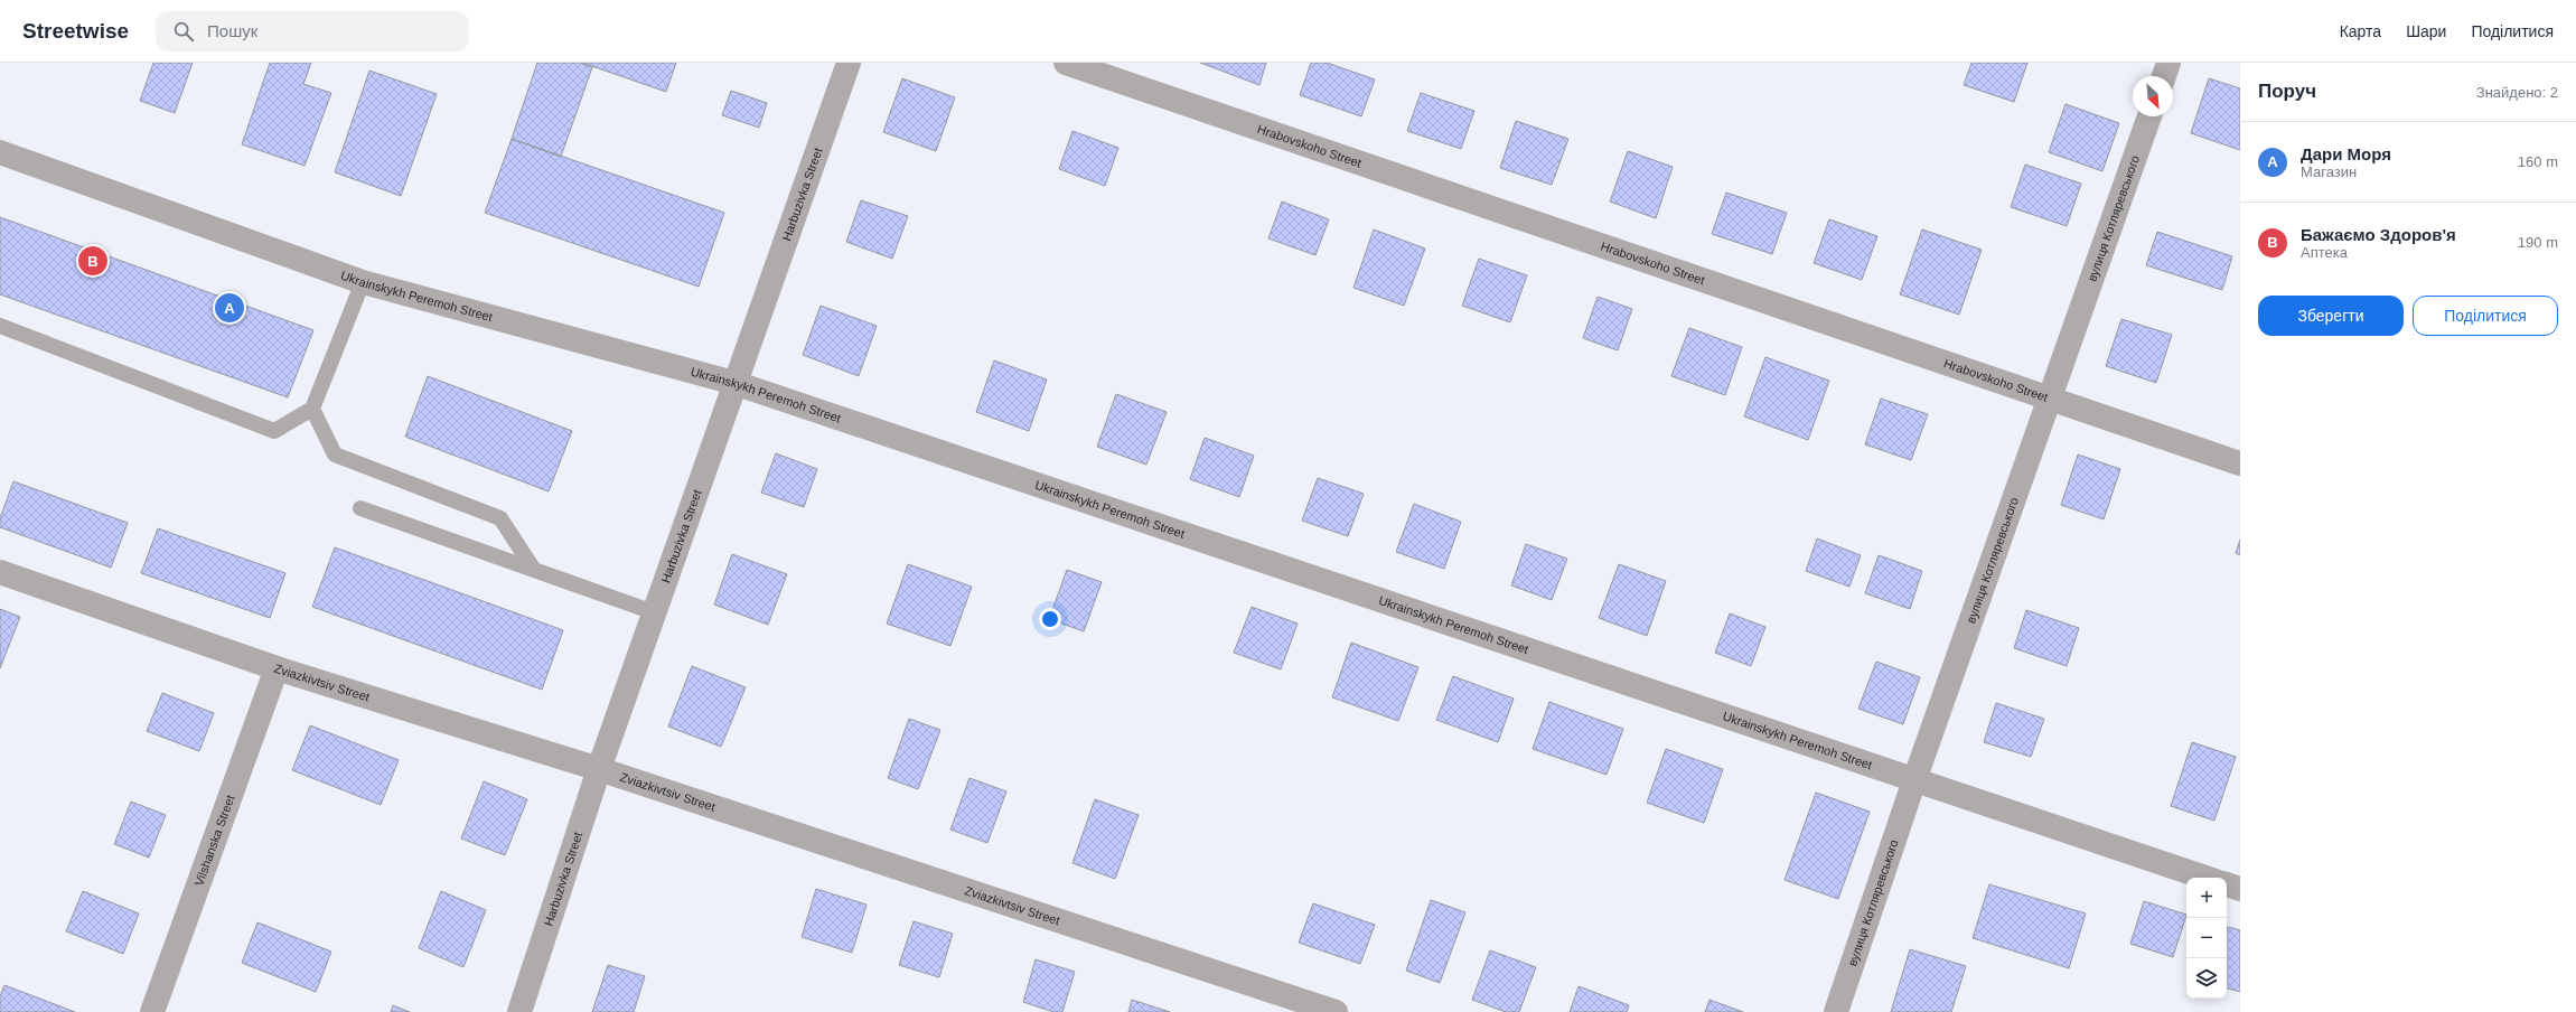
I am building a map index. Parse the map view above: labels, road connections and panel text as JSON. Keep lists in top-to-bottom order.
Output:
{
  "streets": {
    "street": [
      "Hrabovskoho Street",
      "Harbuzivka Street",
      "вулиця Котляревського",
      "Ukrainskykh Peremoh Street",
      "Zviazkivtsiv Street",
      "Vilshanska Street"
    ]
  },
  "crossings": [
    ["Hrabovskoho Street", "вулиця Котляревського"],
    ["Harbuzivka Street", "Ukrainskykh Peremoh Street"],
    ["Harbuzivka Street", "Zviazkivtsiv Street"],
    ["вулиця Котляревського", "Ukrainskykh Peremoh Street"],
    ["Zviazkivtsiv Street", "Vilshanska Street"]
  ],
  "north": "bottom right",
  "page": {
    "header": "Streetwise",
    "search": "Пошук",
    "nav": ["Карта", "Шари", "Поділитися"],
    "heading": ["Поруч", "Знайдено: 2"],
    "list": [
      {
        "mark": "A",
        "name": "Дари Моря",
        "note": "Магазин",
        "value": "160 m"
      },
      {
        "mark": "B",
        "name": "Бажаємо Здоров'я",
        "note": "Аптека",
        "value": "190 m"
      }
    ],
    "pins": ["B", "A"],
    "buttons": ["Зберегти", "Поділитися"],
    "map_buttons": ["+", "−"]
  }
}
